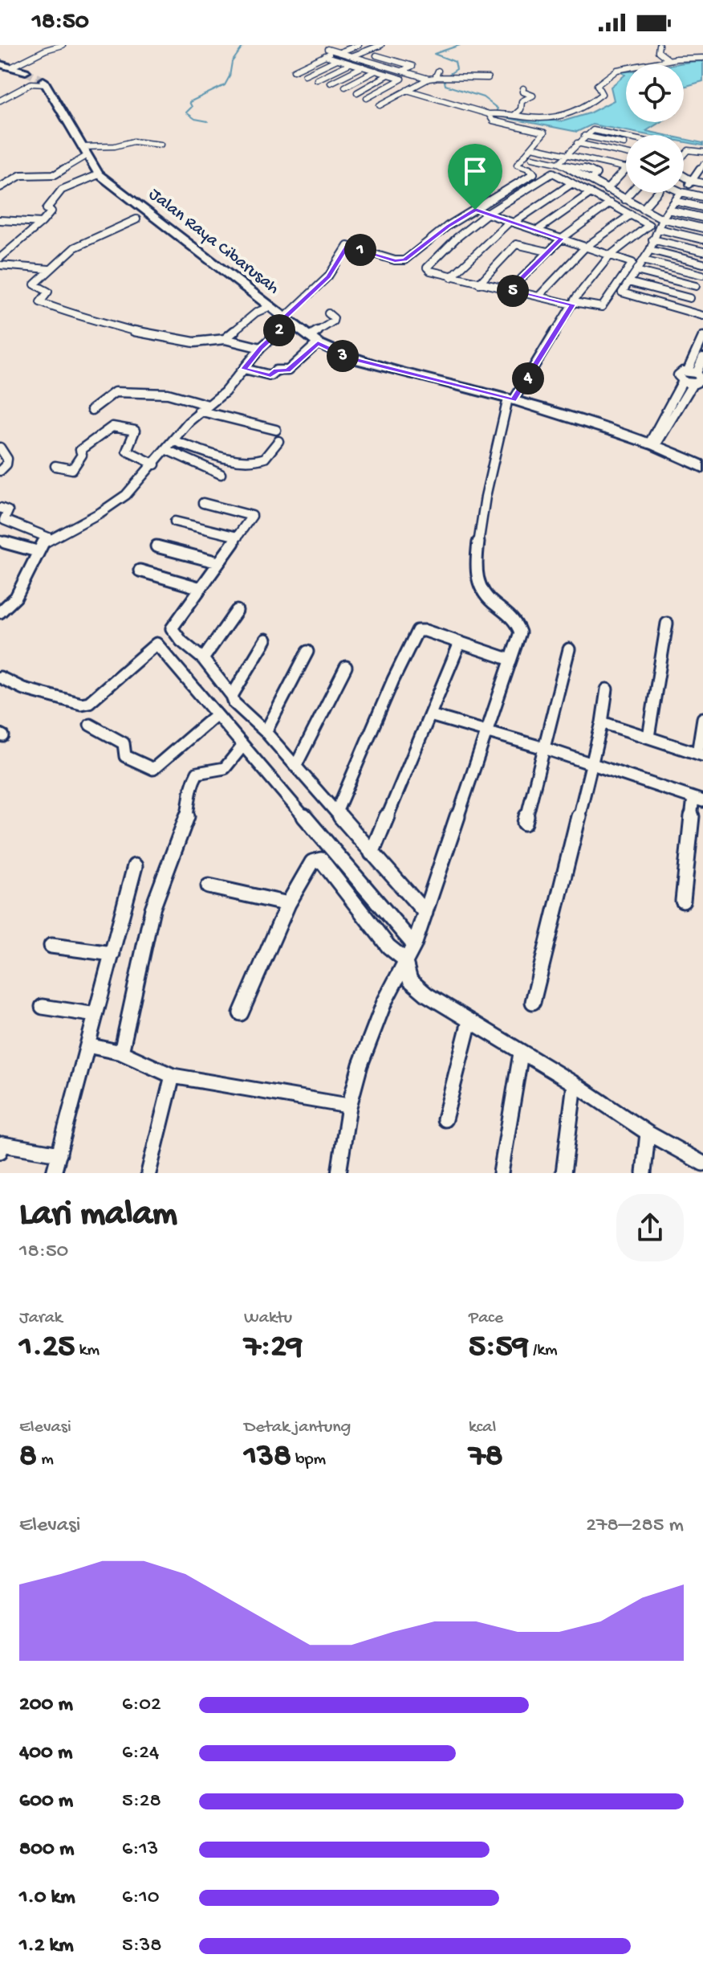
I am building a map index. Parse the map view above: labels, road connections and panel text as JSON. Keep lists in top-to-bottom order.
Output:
{
  "streets": {
    "main road": ["Jalan Raya Cibarusah"]
  },
  "page": {
    "status": "18:50",
    "pins": [
      "1",
      "5",
      "2",
      "3",
      "4"
    ],
    "heading": ["Lari malam", "18:50"],
    "stats": [
      ["Jarak", "1.25 km"],
      ["Waktu", "7:29"],
      ["Pace", "5:59 /km"],
      ["Elevasi", "8 m"],
      ["Detak jantung", "138 bpm"],
      ["kcal", "78"]
    ],
    "chart": ["Elevasi", "278–285 m"],
    "list": [
      {
        "name": "200 m",
        "note": "6:02"
      },
      {
        "name": "400 m",
        "note": "6:24"
      },
      {
        "name": "600 m",
        "note": "5:28"
      },
      {
        "name": "800 m",
        "note": "6:13"
      },
      {
        "name": "1.0 km",
        "note": "6:10"
      },
      {
        "name": "1.2 km",
        "note": "5:38"
      }
    ]
  }
}
